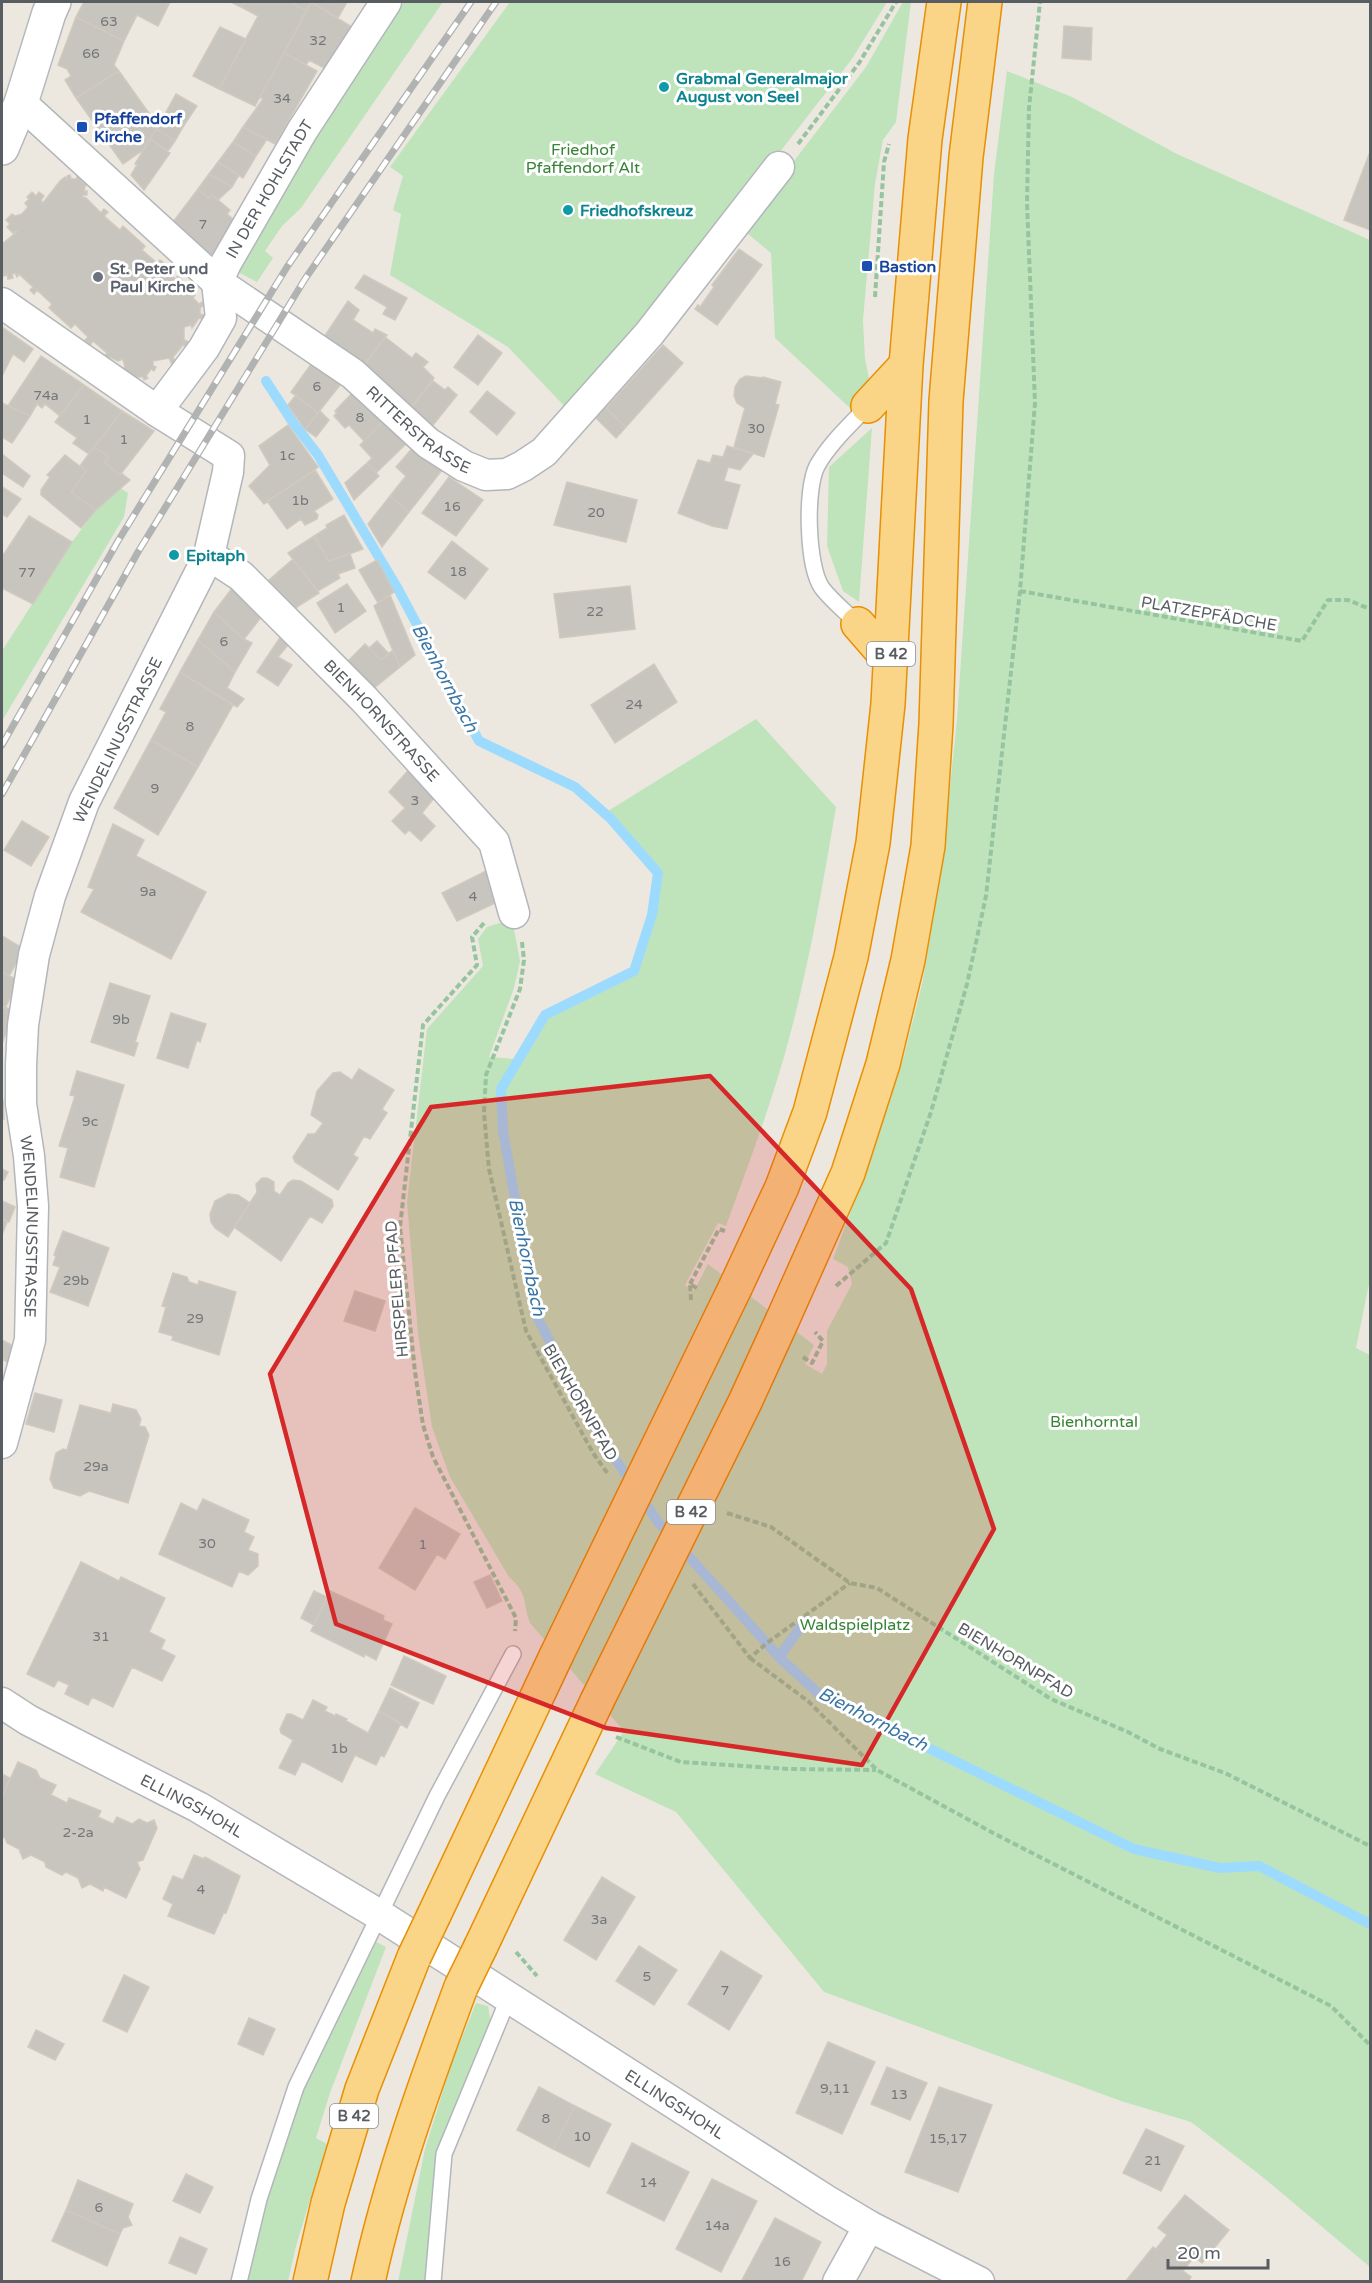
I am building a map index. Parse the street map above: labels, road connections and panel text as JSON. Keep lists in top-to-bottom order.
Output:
{
  "streets": {
    "highway": ["B 42"],
    "street": [
      "IN DER HOHLSTADT",
      "RITTERSTRASSE",
      "BIENHORNSTRASSE",
      "WENDELINUSSTRASSE",
      "ELLINGSHOHL"
    ],
    "path": ["PLATZEPFÄDCHE", "HIRSPELER PFAD", "BIENHORNPFAD"]
  },
  "crossings": [
    ["IN DER HOHLSTADT", "RITTERSTRASSE"],
    ["BIENHORNSTRASSE", "WENDELINUSSTRASSE"],
    ["BIENHORNSTRASSE", "HIRSPELER PFAD"],
    ["BIENHORNSTRASSE", "BIENHORNPFAD"],
    ["HIRSPELER PFAD", "BIENHORNPFAD"]
  ],
  "water": ["Bienhornbach"],
  "parks": ["Friedhof Pfaffendorf Alt", "Bienhorntal", "Waldspielplatz"],
  "places": {
    "other": [
      "Grabmal Generalmajor August von Seel",
      "Friedhofskreuz",
      "St. Peter und Paul Kirche",
      "Epitaph"
    ],
    "transit": ["Pfaffendorf Kirche", "Bastion"]
  },
  "house_numbers": [
    "63",
    "32",
    "66",
    "34",
    "7",
    "6",
    "74a",
    "8",
    "1",
    "30",
    "1",
    "1c",
    "1b",
    "16",
    "20",
    "18",
    "77",
    "1",
    "22",
    "6",
    "24",
    "8",
    "9",
    "3",
    "9a",
    "4",
    "9b",
    "9c",
    "29b",
    "29",
    "29a",
    "30",
    "1",
    "31",
    "1b",
    "2-2a",
    "4",
    "3a",
    "5",
    "7",
    "9,11",
    "13",
    "8",
    "10",
    "15,17",
    "21",
    "14",
    "6",
    "14a",
    "16"
  ],
  "scale_bar": "20 m"
}
